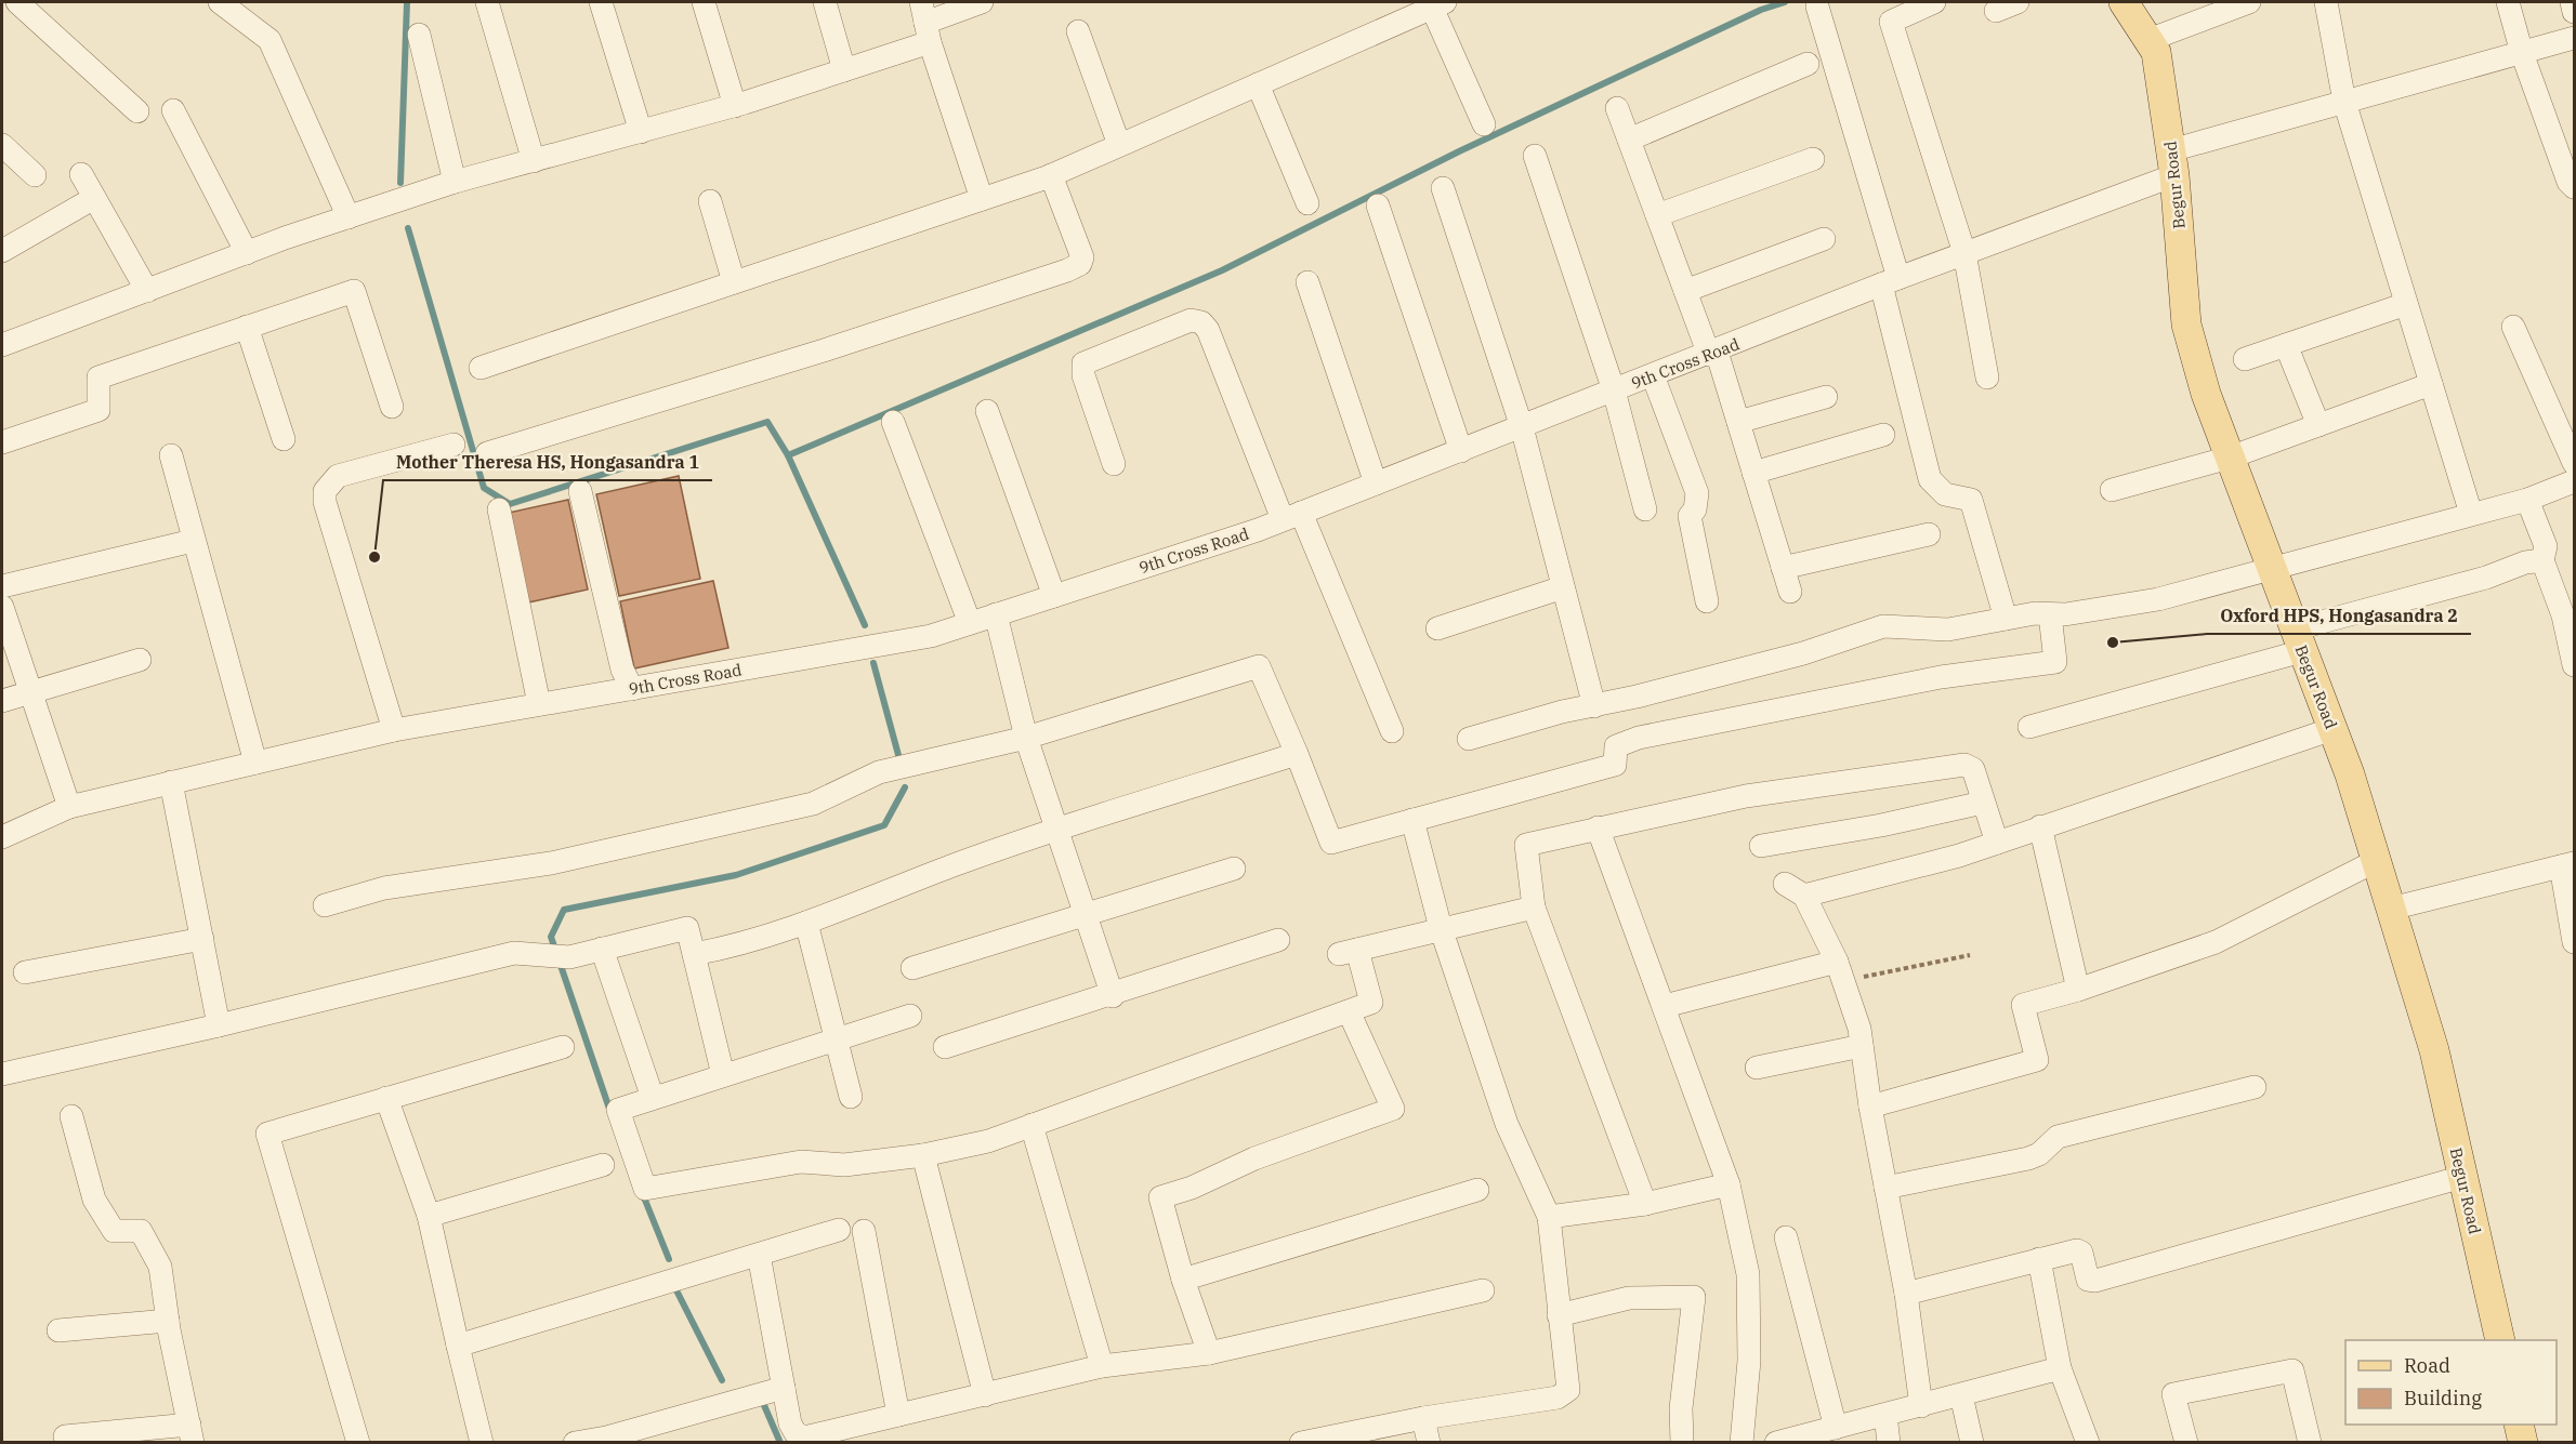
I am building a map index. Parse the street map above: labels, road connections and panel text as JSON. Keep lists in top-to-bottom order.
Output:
{
  "streets": {
    "main road": ["Begur Road"],
    "street": ["9th Cross Road"]
  },
  "crossings": [
    ["Begur Road", "9th Cross Road"]
  ],
  "places": ["Mother Theresa HS, Hongasandra 1", "Oxford HPS, Hongasandra 2"],
  "legend": ["Road", "Building"]
}
